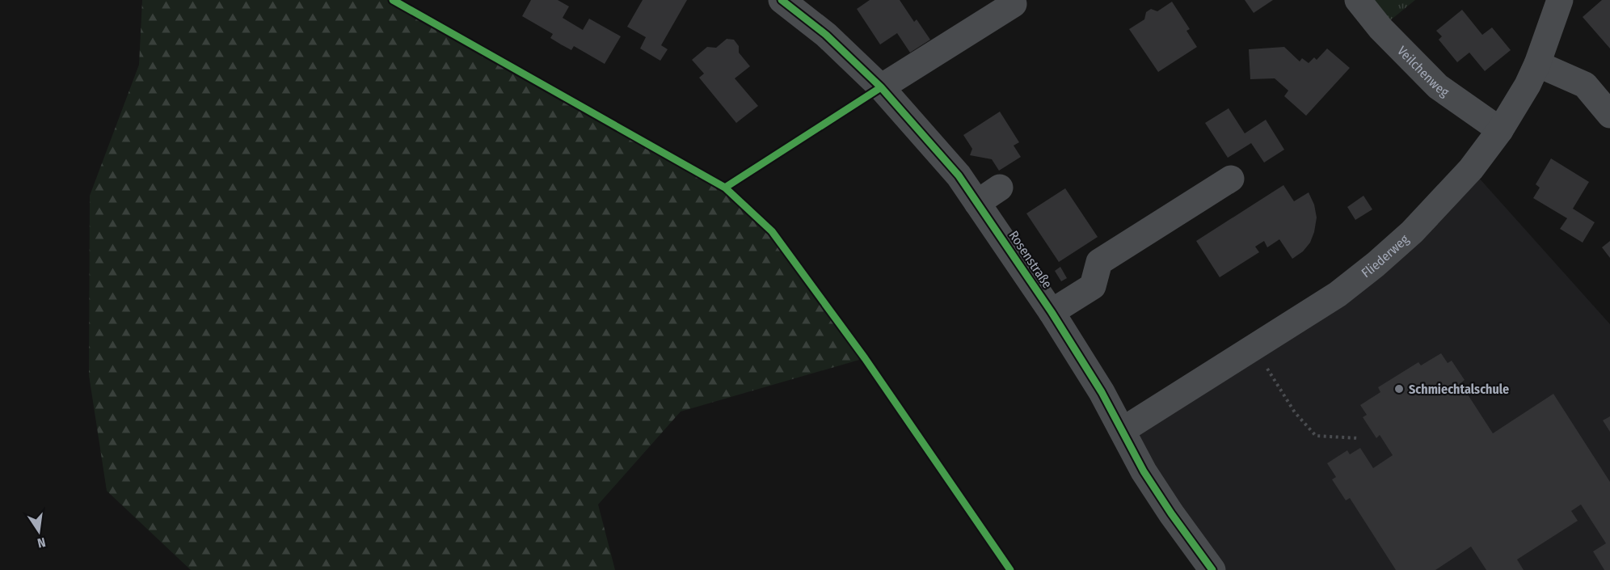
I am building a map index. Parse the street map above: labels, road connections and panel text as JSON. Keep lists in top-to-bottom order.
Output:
{
  "streets": {
    "street": ["Veilchenweg", "Fliederweg", "Rosenstraße"]
  },
  "crossings": [
    ["Veilchenweg", "Fliederweg"],
    ["Fliederweg", "Rosenstraße"]
  ],
  "places": ["Schmiechtalschule"],
  "north": "bottom"
}
